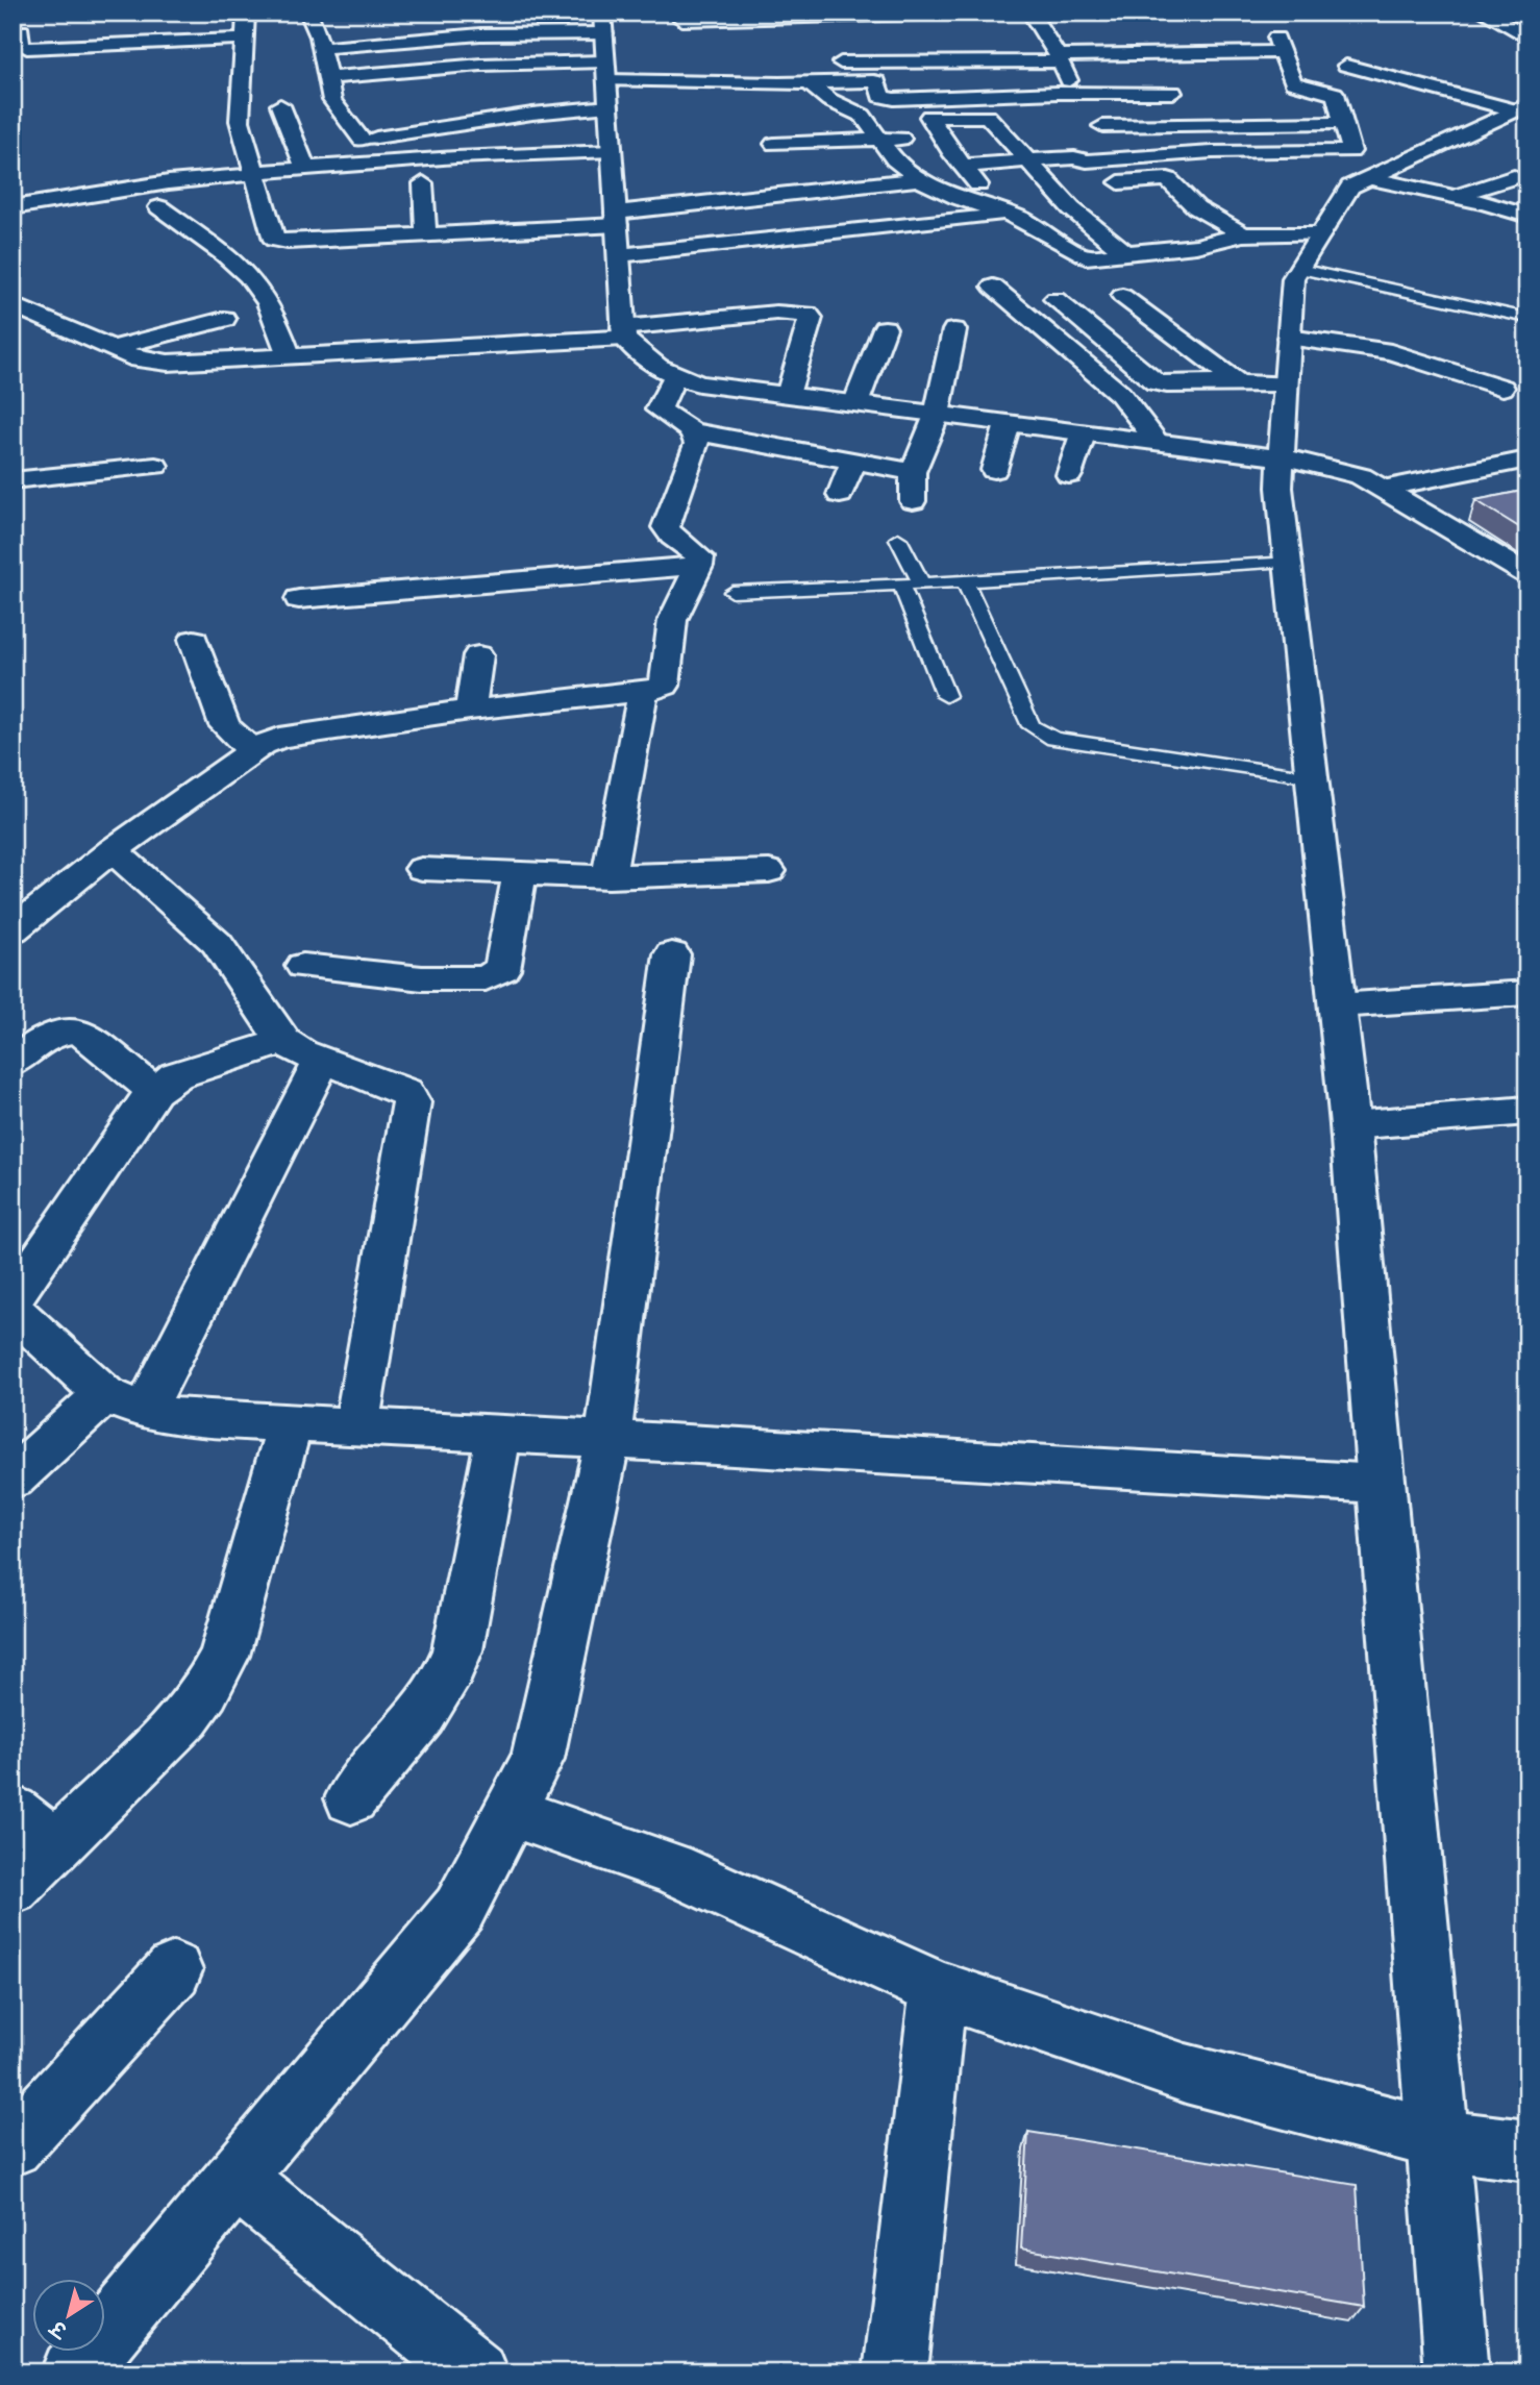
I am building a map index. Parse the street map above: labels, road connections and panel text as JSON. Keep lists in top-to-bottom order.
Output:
{
  "north": "bottom left"
}
